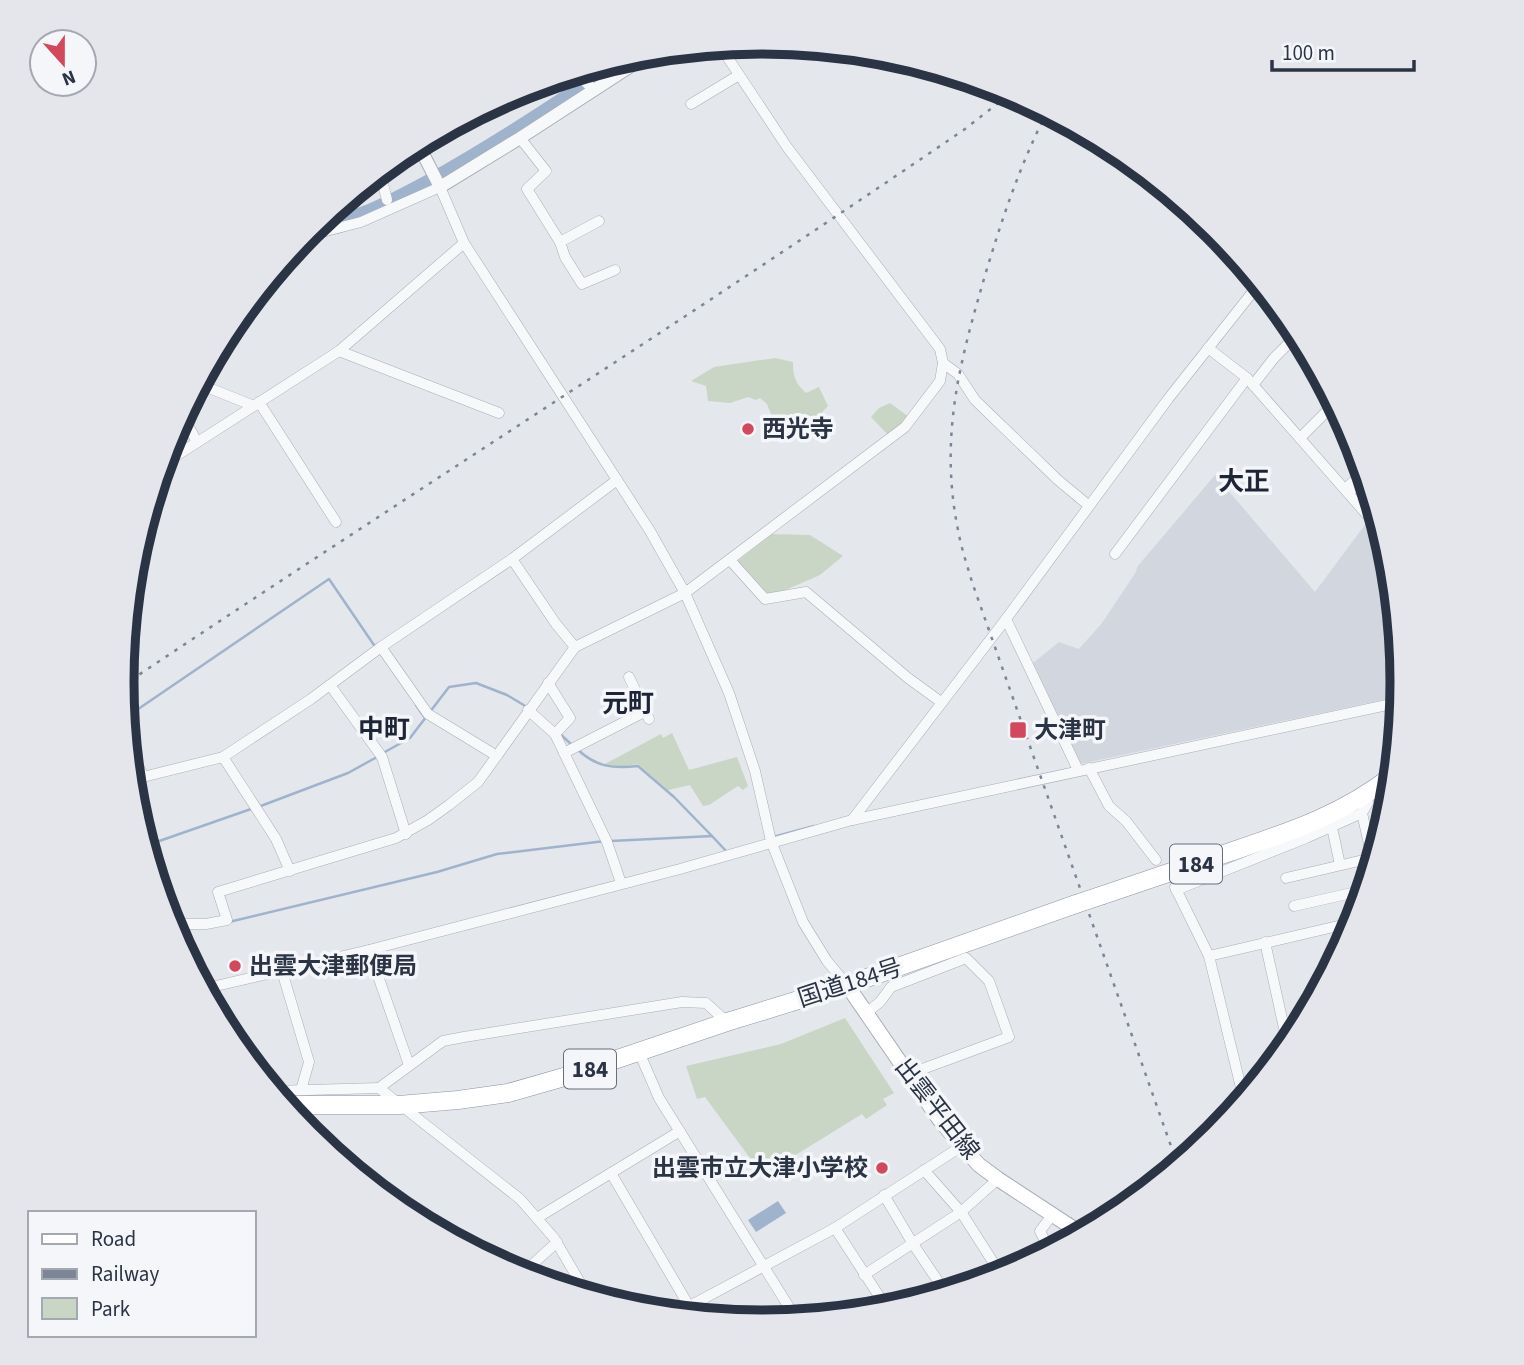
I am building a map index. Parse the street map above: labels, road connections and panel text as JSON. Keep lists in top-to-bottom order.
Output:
{
  "streets": {
    "highway": ["184", "国道184号"],
    "main road": ["出雲平田線"]
  },
  "crossings": [
    ["国道184号", "出雲平田線"]
  ],
  "districts": ["大正", "元町", "中町"],
  "places": {
    "other": ["西光寺", "出雲大津郵便局", "出雲市立大津小学校"],
    "transit": ["大津町"]
  },
  "legend": ["Road", "Railway", "Park"],
  "scale_bar": "100 m",
  "north": "bottom"
}
